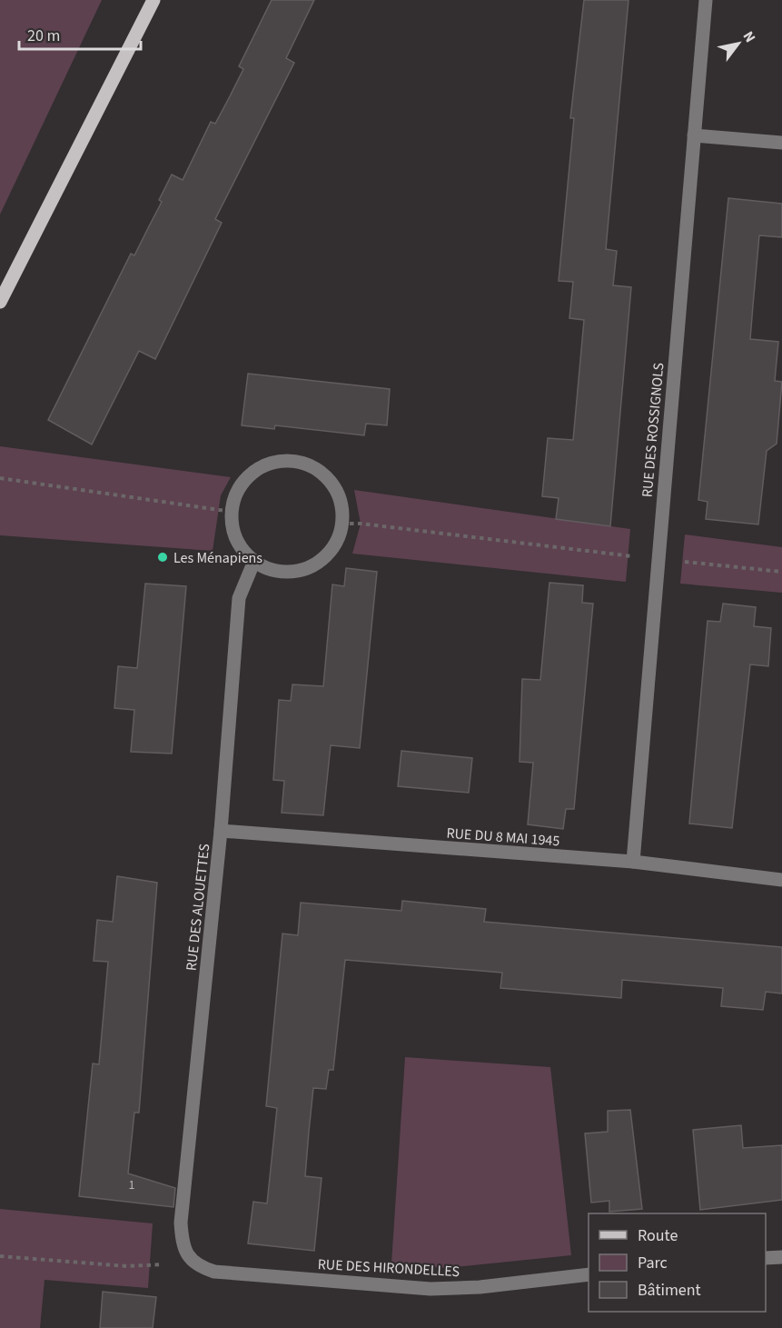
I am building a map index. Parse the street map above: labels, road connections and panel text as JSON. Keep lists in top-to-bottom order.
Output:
{
  "streets": {
    "street": [
      "RUE DES ROSSIGNOLS",
      "RUE DU 8 MAI 1945",
      "RUE DES ALOUETTES",
      "RUE DES HIRONDELLES"
    ]
  },
  "crossings": [
    ["RUE DES ROSSIGNOLS", "RUE DU 8 MAI 1945"],
    ["RUE DU 8 MAI 1945", "RUE DES ALOUETTES"],
    ["RUE DES ALOUETTES", "RUE DES HIRONDELLES"]
  ],
  "places": ["Les Ménapiens"],
  "house_numbers": ["1"],
  "legend": ["Route", "Parc", "Bâtiment"],
  "scale_bar": "20 m",
  "north": "top right"
}
